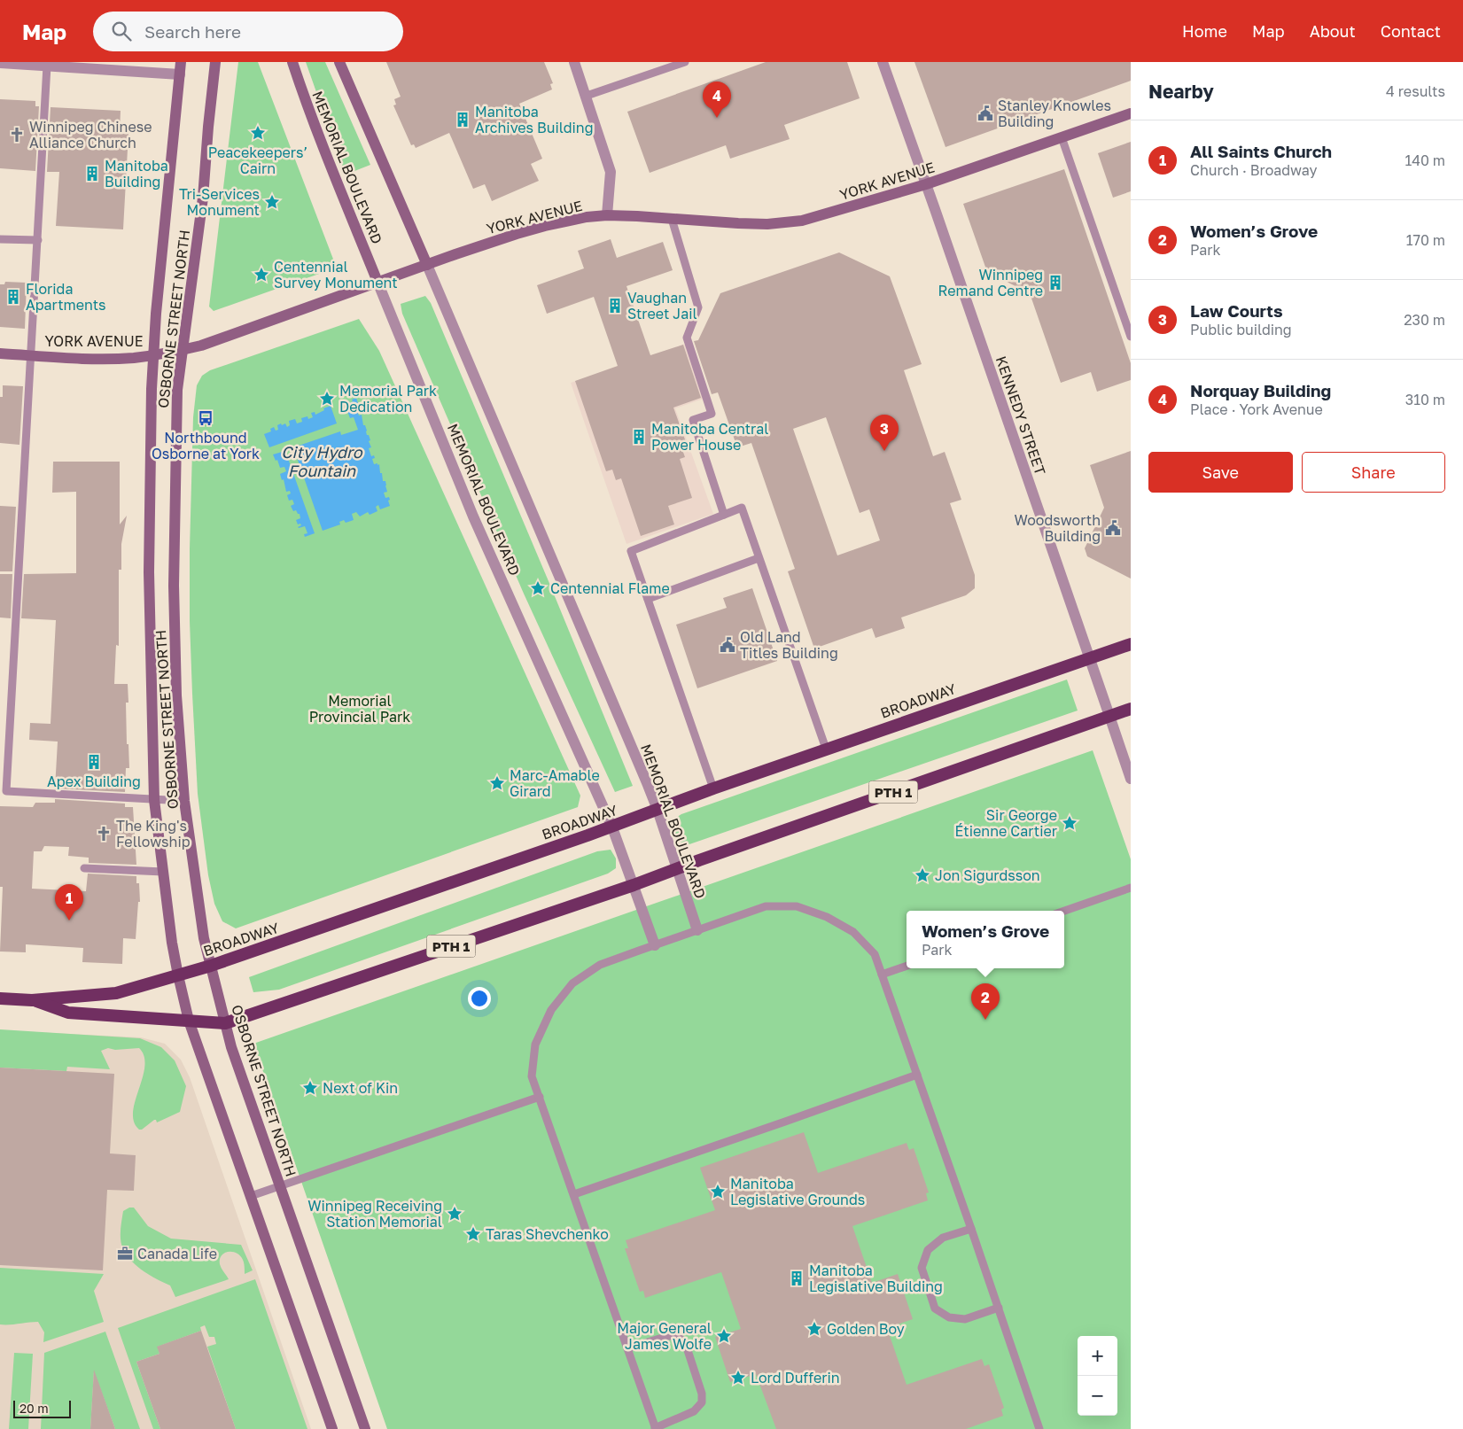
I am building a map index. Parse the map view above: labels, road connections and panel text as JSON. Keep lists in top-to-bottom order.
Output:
{
  "streets": {
    "highway": ["BROADWAY", "PTH 1"],
    "main road": ["MEMORIAL BOULEVARD", "YORK AVENUE", "OSBORNE STREET NORTH"],
    "street": ["KENNEDY STREET"]
  },
  "crossings": [
    ["MEMORIAL BOULEVARD", "YORK AVENUE"],
    ["MEMORIAL BOULEVARD", "BROADWAY"],
    ["YORK AVENUE", "OSBORNE STREET NORTH"],
    ["YORK AVENUE", "KENNEDY STREET"],
    ["OSBORNE STREET NORTH", "BROADWAY"],
    ["KENNEDY STREET", "BROADWAY"]
  ],
  "water": ["City Hydro Fountain"],
  "parks": ["Memorial Provincial Park"],
  "places": {
    "public building": ["Stanley Knowles Building", "Woodsworth Building", "Old Land Titles Building"],
    "building": [
      "Manitoba Archives Building",
      "Manitoba Building",
      "Winnipeg Remand Centre",
      "Florida Apartments",
      "Vaughan Street Jail",
      "Manitoba Central Power House",
      "Apex Building",
      "Manitoba Legislative Building"
    ],
    "place": [
      "Peacekeepers’ Cairn",
      "Tri-Services Monument",
      "Centennial Survey Monument",
      "Memorial Park Dedication",
      "Centennial Flame",
      "Marc-Amable Girard",
      "Sir George Étienne Cartier",
      "Jon Sigurdsson",
      "Next of Kin",
      "Manitoba Legislative Grounds",
      "Winnipeg Receiving Station Memorial",
      "Taras Shevchenko",
      "Golden Boy",
      "Major General James Wolfe",
      "Lord Dufferin"
    ],
    "church": ["Winnipeg Chinese Alliance Church", "The King's Fellowship"],
    "bus stop": ["Northbound Osborne at York"],
    "office": ["Canada Life"]
  },
  "scale_bar": "20 m",
  "page": {
    "header": "Map",
    "search": "Search here",
    "nav": [
      "Home",
      "Map",
      "About",
      "Contact"
    ],
    "heading": ["Nearby", "4 results"],
    "pins": [
      "4",
      "3",
      "1",
      "2"
    ],
    "list": [
      {
        "mark": "1",
        "name": "All Saints Church",
        "note": "Church · Broadway",
        "value": "140 m"
      },
      {
        "mark": "2",
        "name": "Women’s Grove",
        "note": "Park",
        "value": "170 m"
      },
      {
        "mark": "3",
        "name": "Law Courts",
        "note": "Public building",
        "value": "230 m"
      },
      {
        "mark": "4",
        "name": "Norquay Building",
        "note": "Place · York Avenue",
        "value": "310 m"
      }
    ],
    "buttons": ["Save", "Share"],
    "popup": ["Women’s Grove", "Park"],
    "map_buttons": ["+", "−"],
    "scale": "20 m"
  }
}
